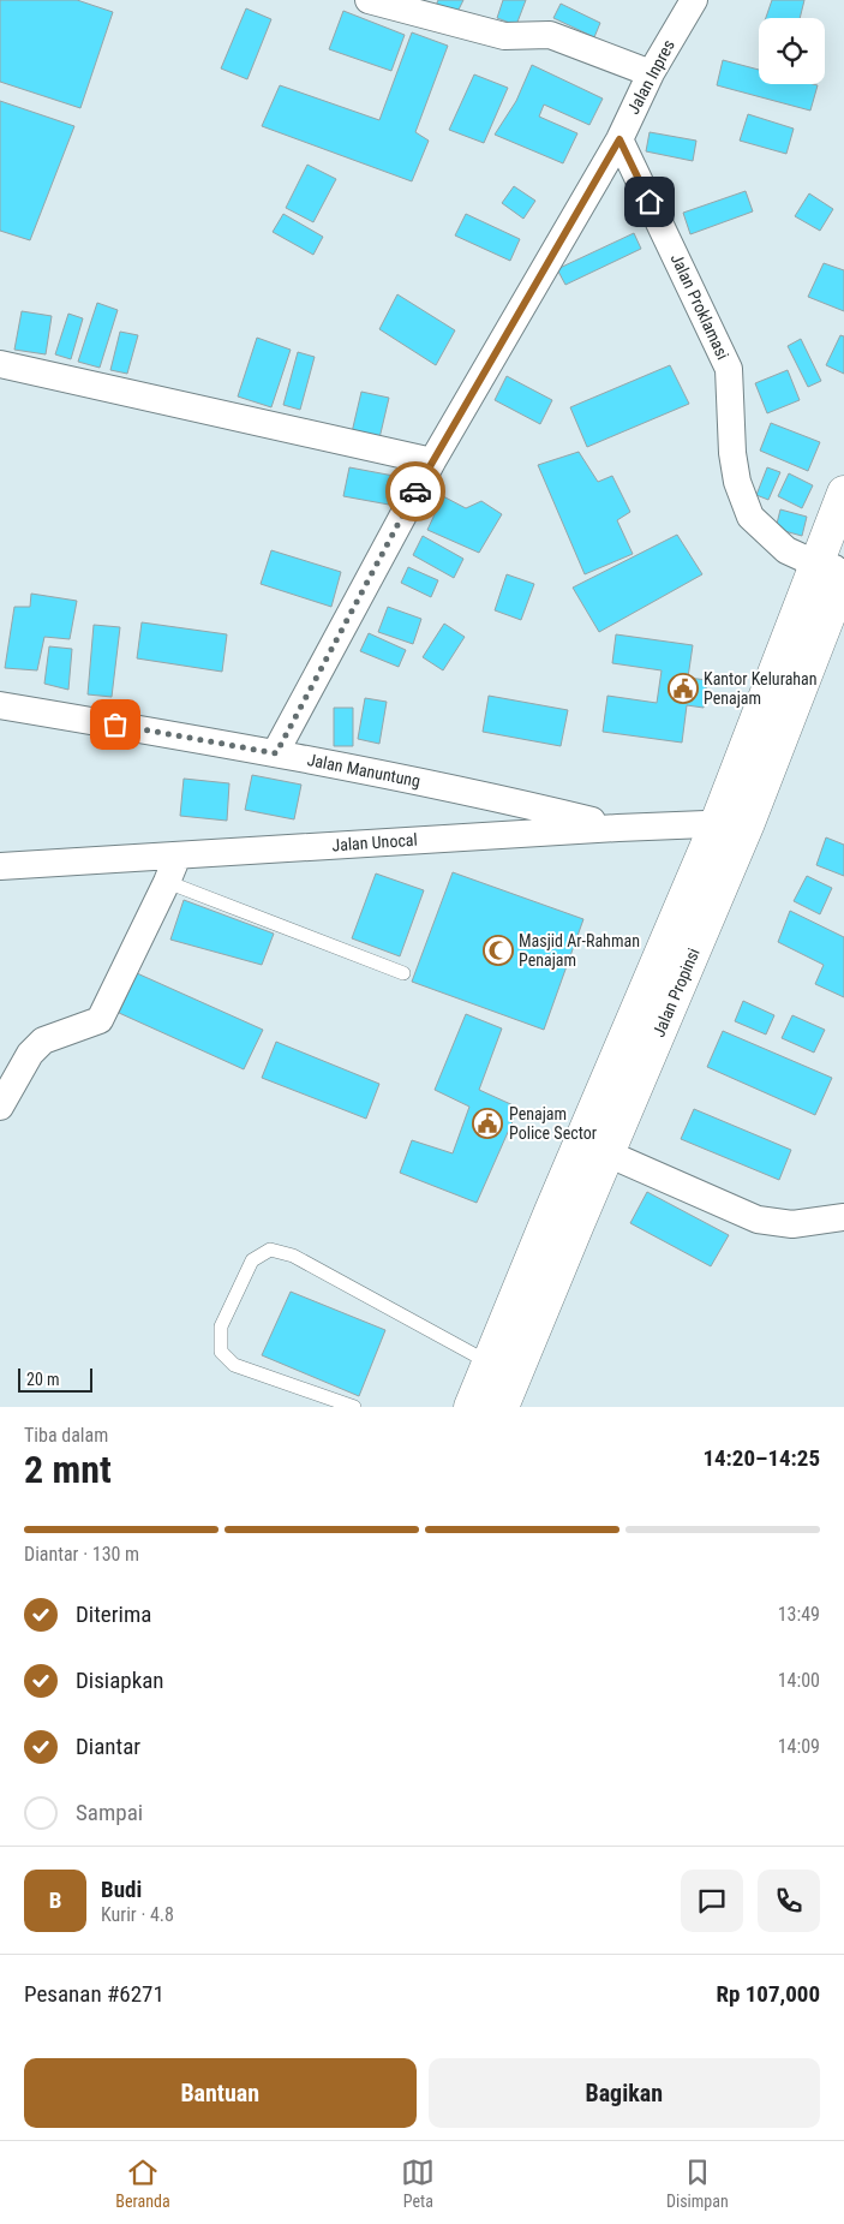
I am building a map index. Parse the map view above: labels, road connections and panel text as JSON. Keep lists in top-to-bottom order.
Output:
{
  "streets": {
    "highway": ["Jalan Propinsi"],
    "street": [
      "Jalan Inpres",
      "Jalan Proklamasi",
      "Jalan Manuntung",
      "Jalan Unocal"
    ]
  },
  "crossings": [
    ["Jalan Inpres", "Jalan Proklamasi"],
    ["Jalan Inpres", "Jalan Manuntung"],
    ["Jalan Manuntung", "Jalan Unocal"],
    ["Jalan Unocal", "Jalan Propinsi"]
  ],
  "places": {
    "public building": ["Kantor Kelurahan Penajam", "Penajam Police Sector"],
    "mosque": ["Masjid Ar-Rahman Penajam"]
  },
  "scale_bar": "20 m",
  "page": {
    "scale": "20 m",
    "heading": ["2 mnt", "Tiba dalam", "14:20–14:25"],
    "panel": [
      "Budi",
      "Kurir · 4.8",
      "Pesanan #6271",
      "Rp 107,000"
    ],
    "bar": "Diantar · 130 m",
    "list": [
      ["Diterima", "13:49"],
      ["Disiapkan", "14:00"],
      ["Diantar", "14:09"],
      "Sampai"
    ],
    "round": "B",
    "buttons": ["Bantuan", "Bagikan"],
    "tabs": ["Beranda", "Peta", "Disimpan"]
  }
}
